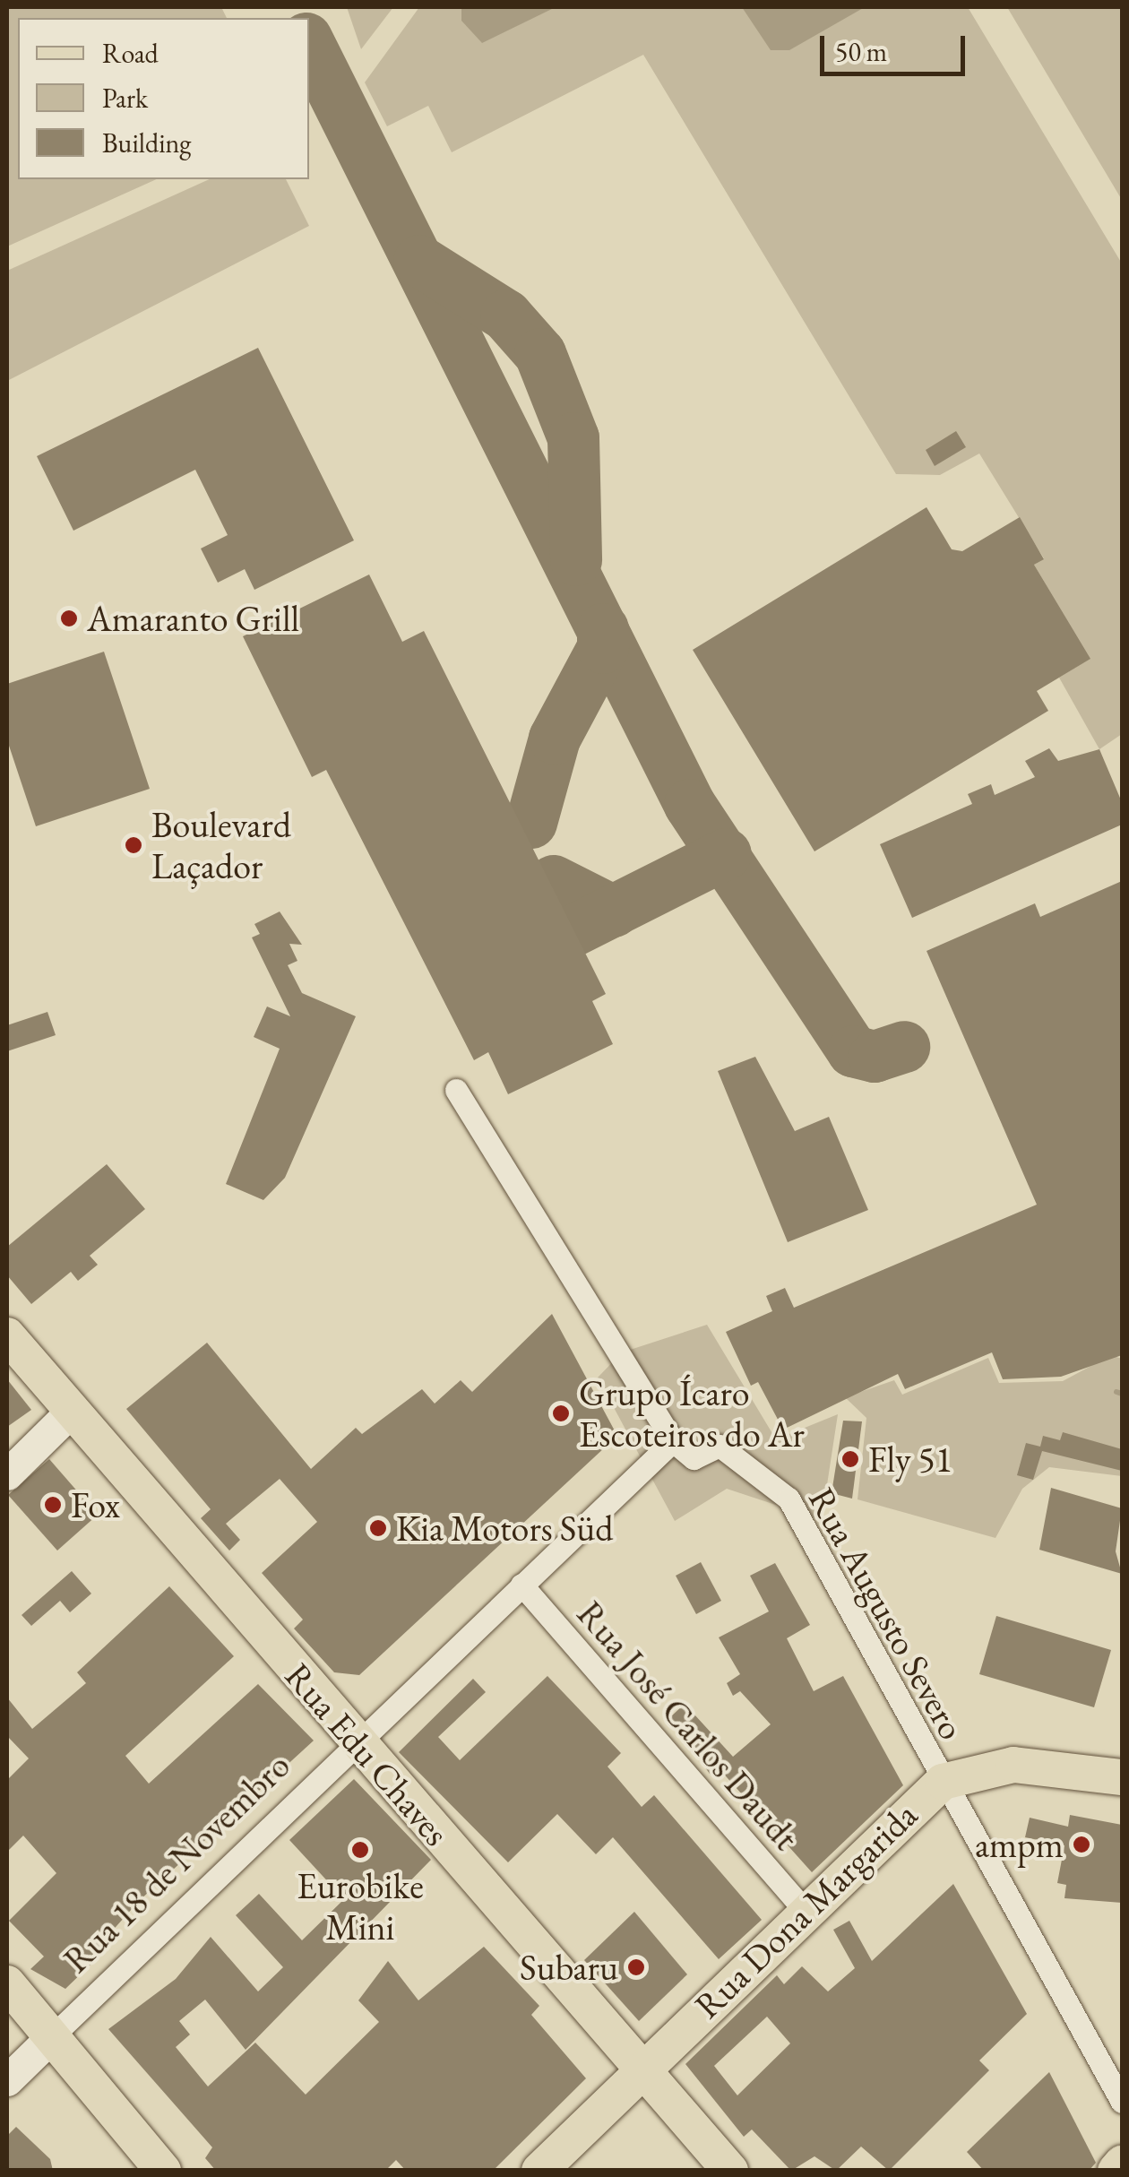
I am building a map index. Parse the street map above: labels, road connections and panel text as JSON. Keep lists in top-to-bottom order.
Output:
{
  "streets": {
    "main road": ["Rua Edu Chaves", "Rua Dona Margarida"],
    "street": ["Rua Augusto Severo", "Rua José Carlos Daudt", "Rua 18 de Novembro"]
  },
  "crossings": [
    ["Rua Augusto Severo", "Rua 18 de Novembro"],
    ["Rua Augusto Severo", "Rua Dona Margarida"],
    ["Rua José Carlos Daudt", "Rua 18 de Novembro"],
    ["Rua José Carlos Daudt", "Rua Dona Margarida"],
    ["Rua Edu Chaves", "Rua 18 de Novembro"],
    ["Rua Edu Chaves", "Rua Dona Margarida"]
  ],
  "places": [
    "Amaranto Grill",
    "Boulevard Laçador",
    "Grupo Ícaro Escoteiros do Ar",
    "Fly 51",
    "Fox",
    "Kia Motors Süd",
    "ampm",
    "Eurobike Mini",
    "Subaru"
  ],
  "legend": ["Road", "Park", "Building"],
  "scale_bar": "50 m"
}
